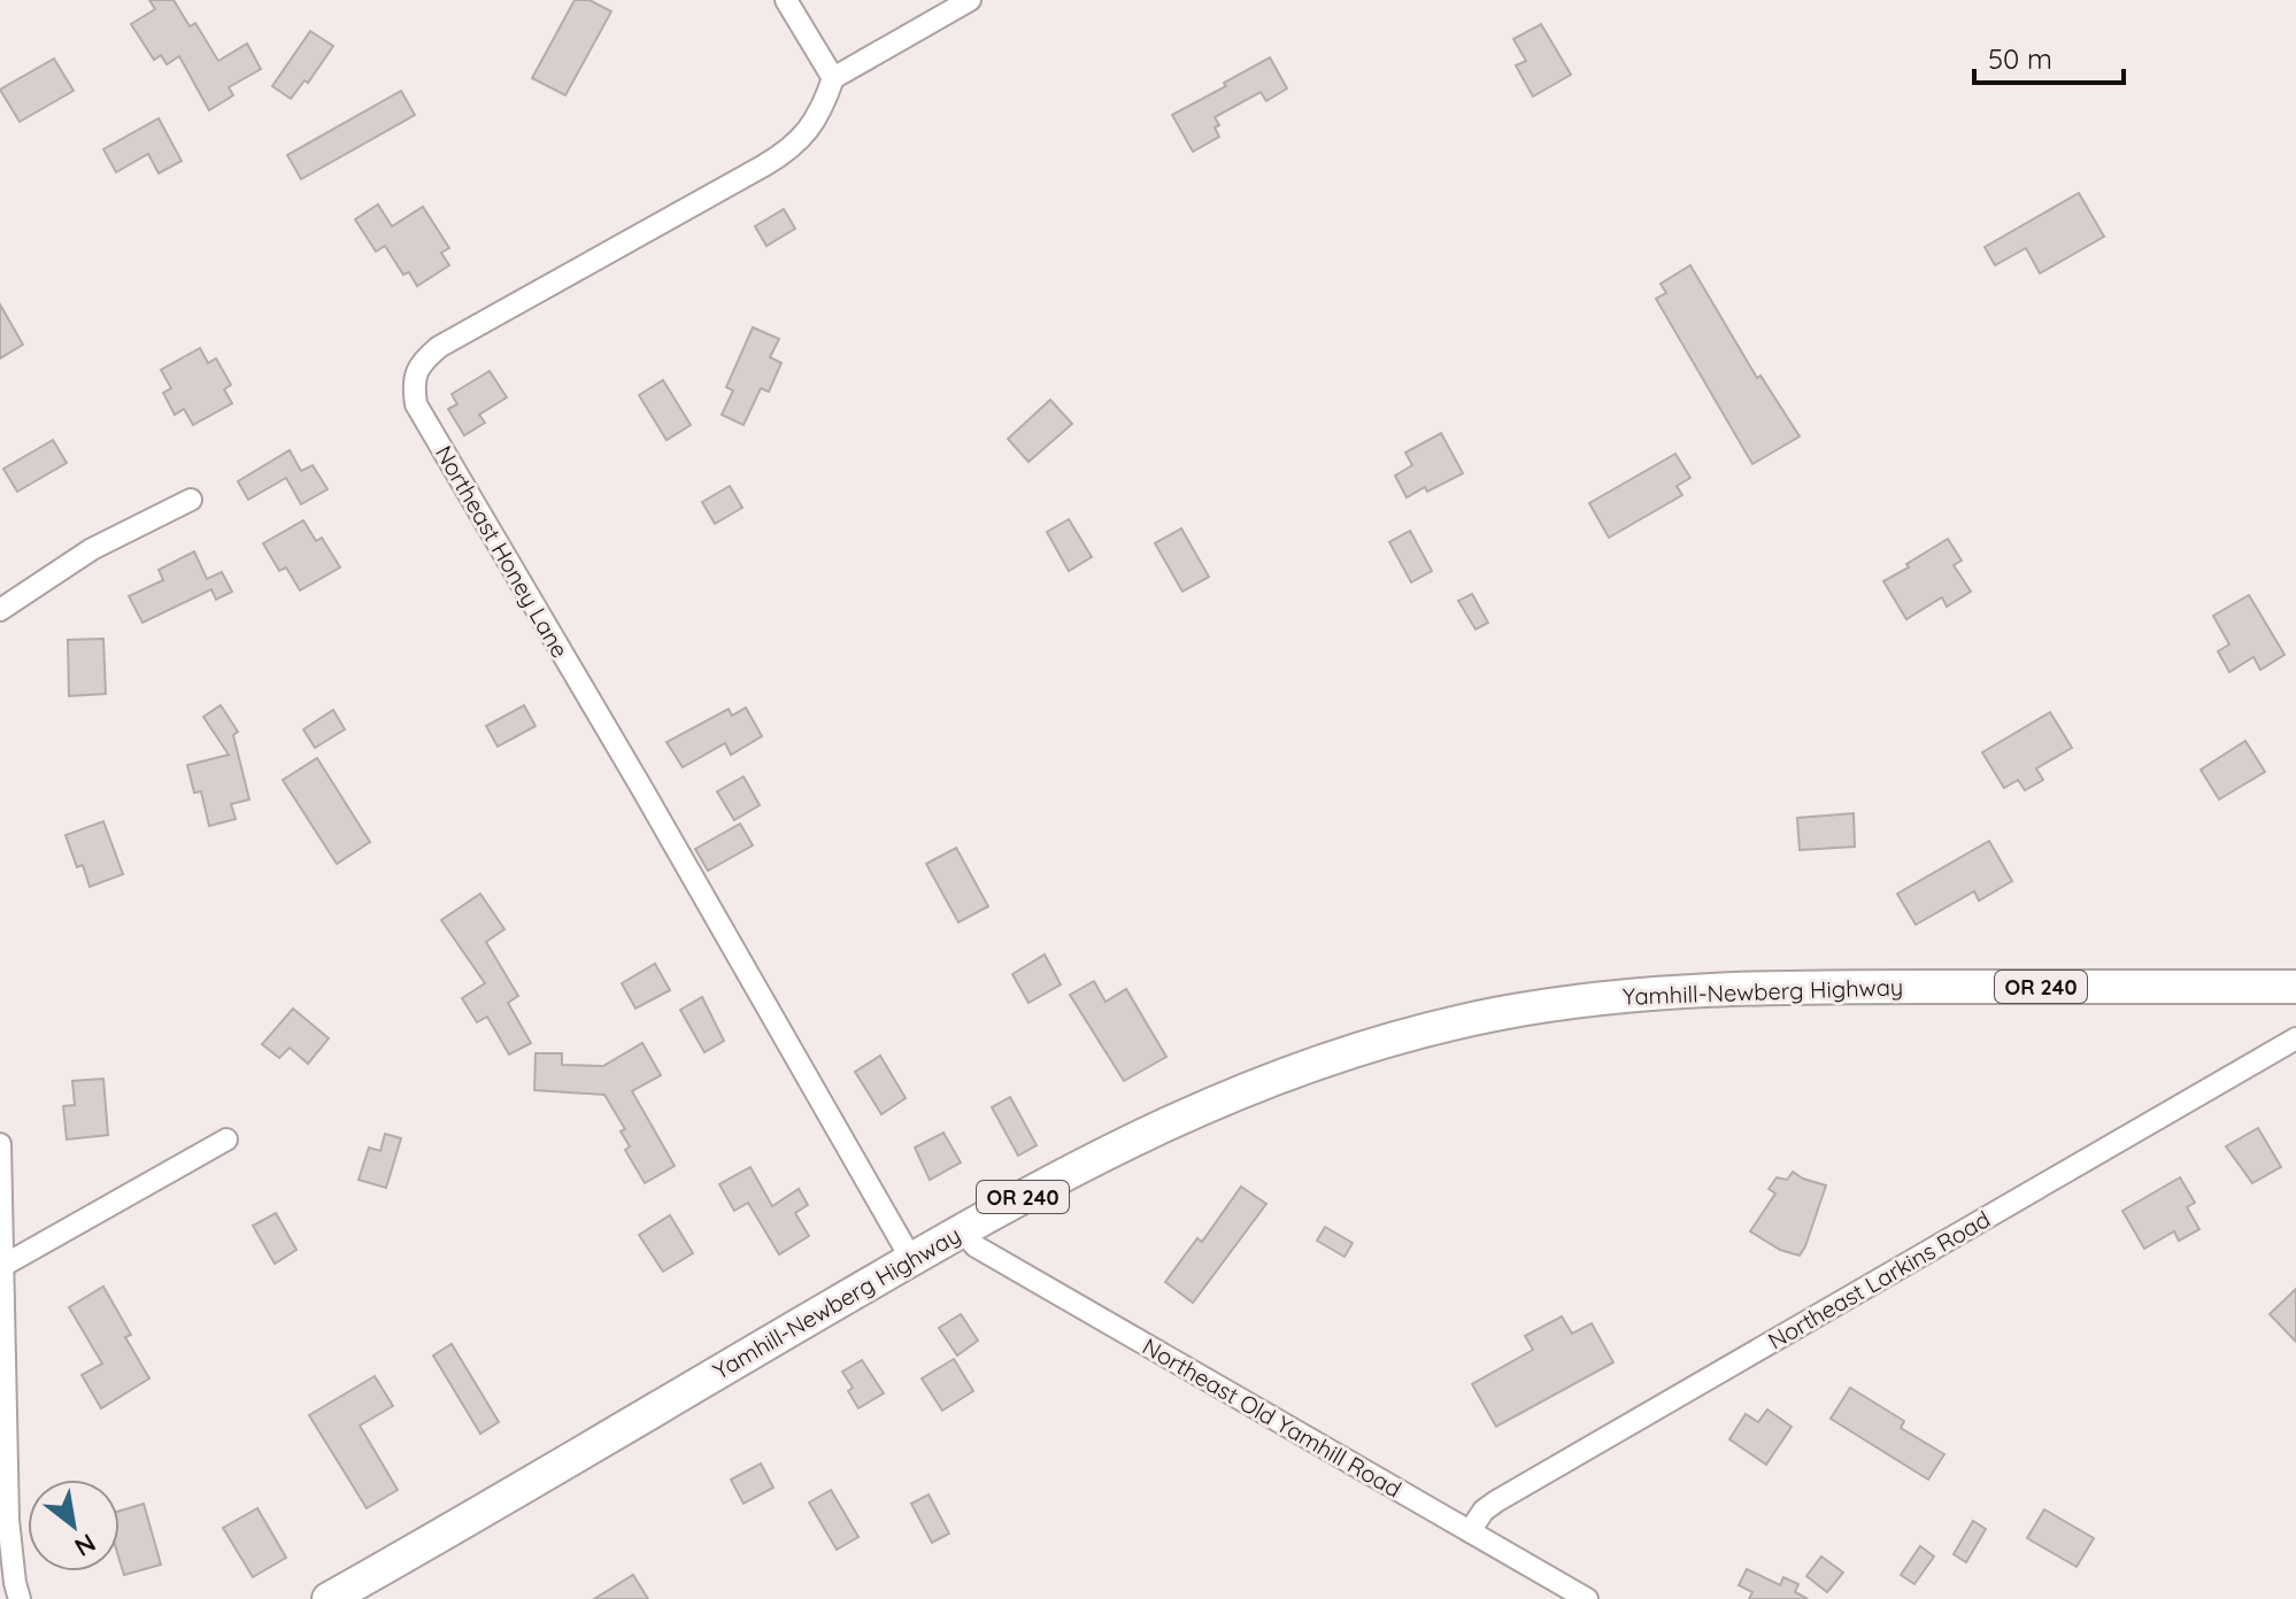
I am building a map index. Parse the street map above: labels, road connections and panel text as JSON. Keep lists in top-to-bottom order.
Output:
{
  "streets": {
    "main road": ["OR 240", "Yamhill-Newberg Highway"],
    "street": ["Northeast Honey Lane", "Northeast Larkins Road", "Northeast Old Yamhill Road"]
  },
  "crossings": [
    ["Northeast Honey Lane", "Yamhill-Newberg Highway"],
    ["Yamhill-Newberg Highway", "Northeast Old Yamhill Road"],
    ["Northeast Larkins Road", "Northeast Old Yamhill Road"]
  ],
  "scale_bar": "50 m",
  "north": "bottom right"
}
